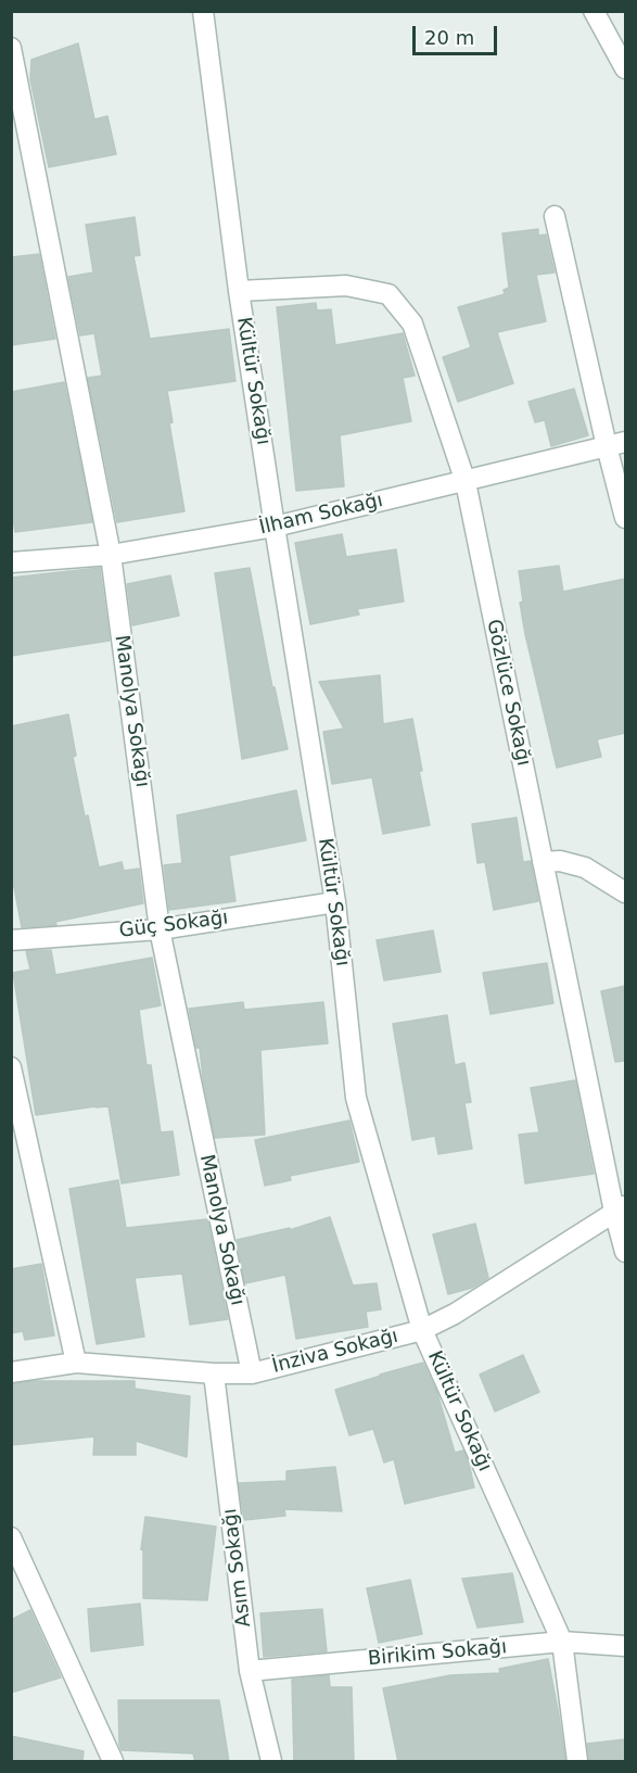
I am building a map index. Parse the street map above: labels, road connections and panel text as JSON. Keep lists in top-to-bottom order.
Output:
{
  "streets": {
    "street": [
      "Kültür Sokağı",
      "İlham Sokağı",
      "Gözlüce Sokağı",
      "Manolya Sokağı",
      "Güç Sokağı",
      "İnziva Sokağı",
      "Asım Sokağı",
      "Birikim Sokağı"
    ]
  },
  "crossings": [
    ["Kültür Sokağı", "İlham Sokağı"],
    ["Kültür Sokağı", "Gözlüce Sokağı"],
    ["Kültür Sokağı", "Güç Sokağı"],
    ["Kültür Sokağı", "İnziva Sokağı"],
    ["Kültür Sokağı", "Birikim Sokağı"],
    ["İlham Sokağı", "Gözlüce Sokağı"],
    ["İlham Sokağı", "Manolya Sokağı"],
    ["Gözlüce Sokağı", "İnziva Sokağı"],
    ["Manolya Sokağı", "Güç Sokağı"],
    ["Manolya Sokağı", "İnziva Sokağı"],
    ["İnziva Sokağı", "Asım Sokağı"],
    ["Asım Sokağı", "Birikim Sokağı"]
  ],
  "scale_bar": "20 m"
}
